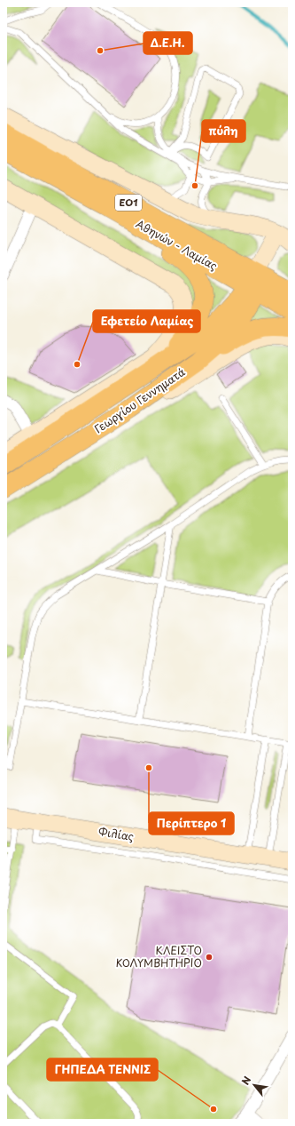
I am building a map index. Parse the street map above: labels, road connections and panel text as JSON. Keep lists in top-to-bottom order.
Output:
{
  "streets": {
    "main road": ["ΕΟ1", "Αθηνών - Λαμίας", "Γεωργίου Γεννηματά"],
    "street": ["Φιλίας"]
  },
  "crossings": [
    ["Αθηνών - Λαμίας", "Γεωργίου Γεννηματά"]
  ],
  "places": [
    "Δ.Ε.Η.",
    "πύλη",
    "Εφετείο Λαμίας",
    "Περίπτερο 1",
    "ΚΛΕΙΣΤΟ ΚΟΛΥΜΒΗΤΗΡΙΟ",
    "ΓΗΠΕΔΑ ΤΕΝΝΙΣ"
  ],
  "north": "top left"
}
